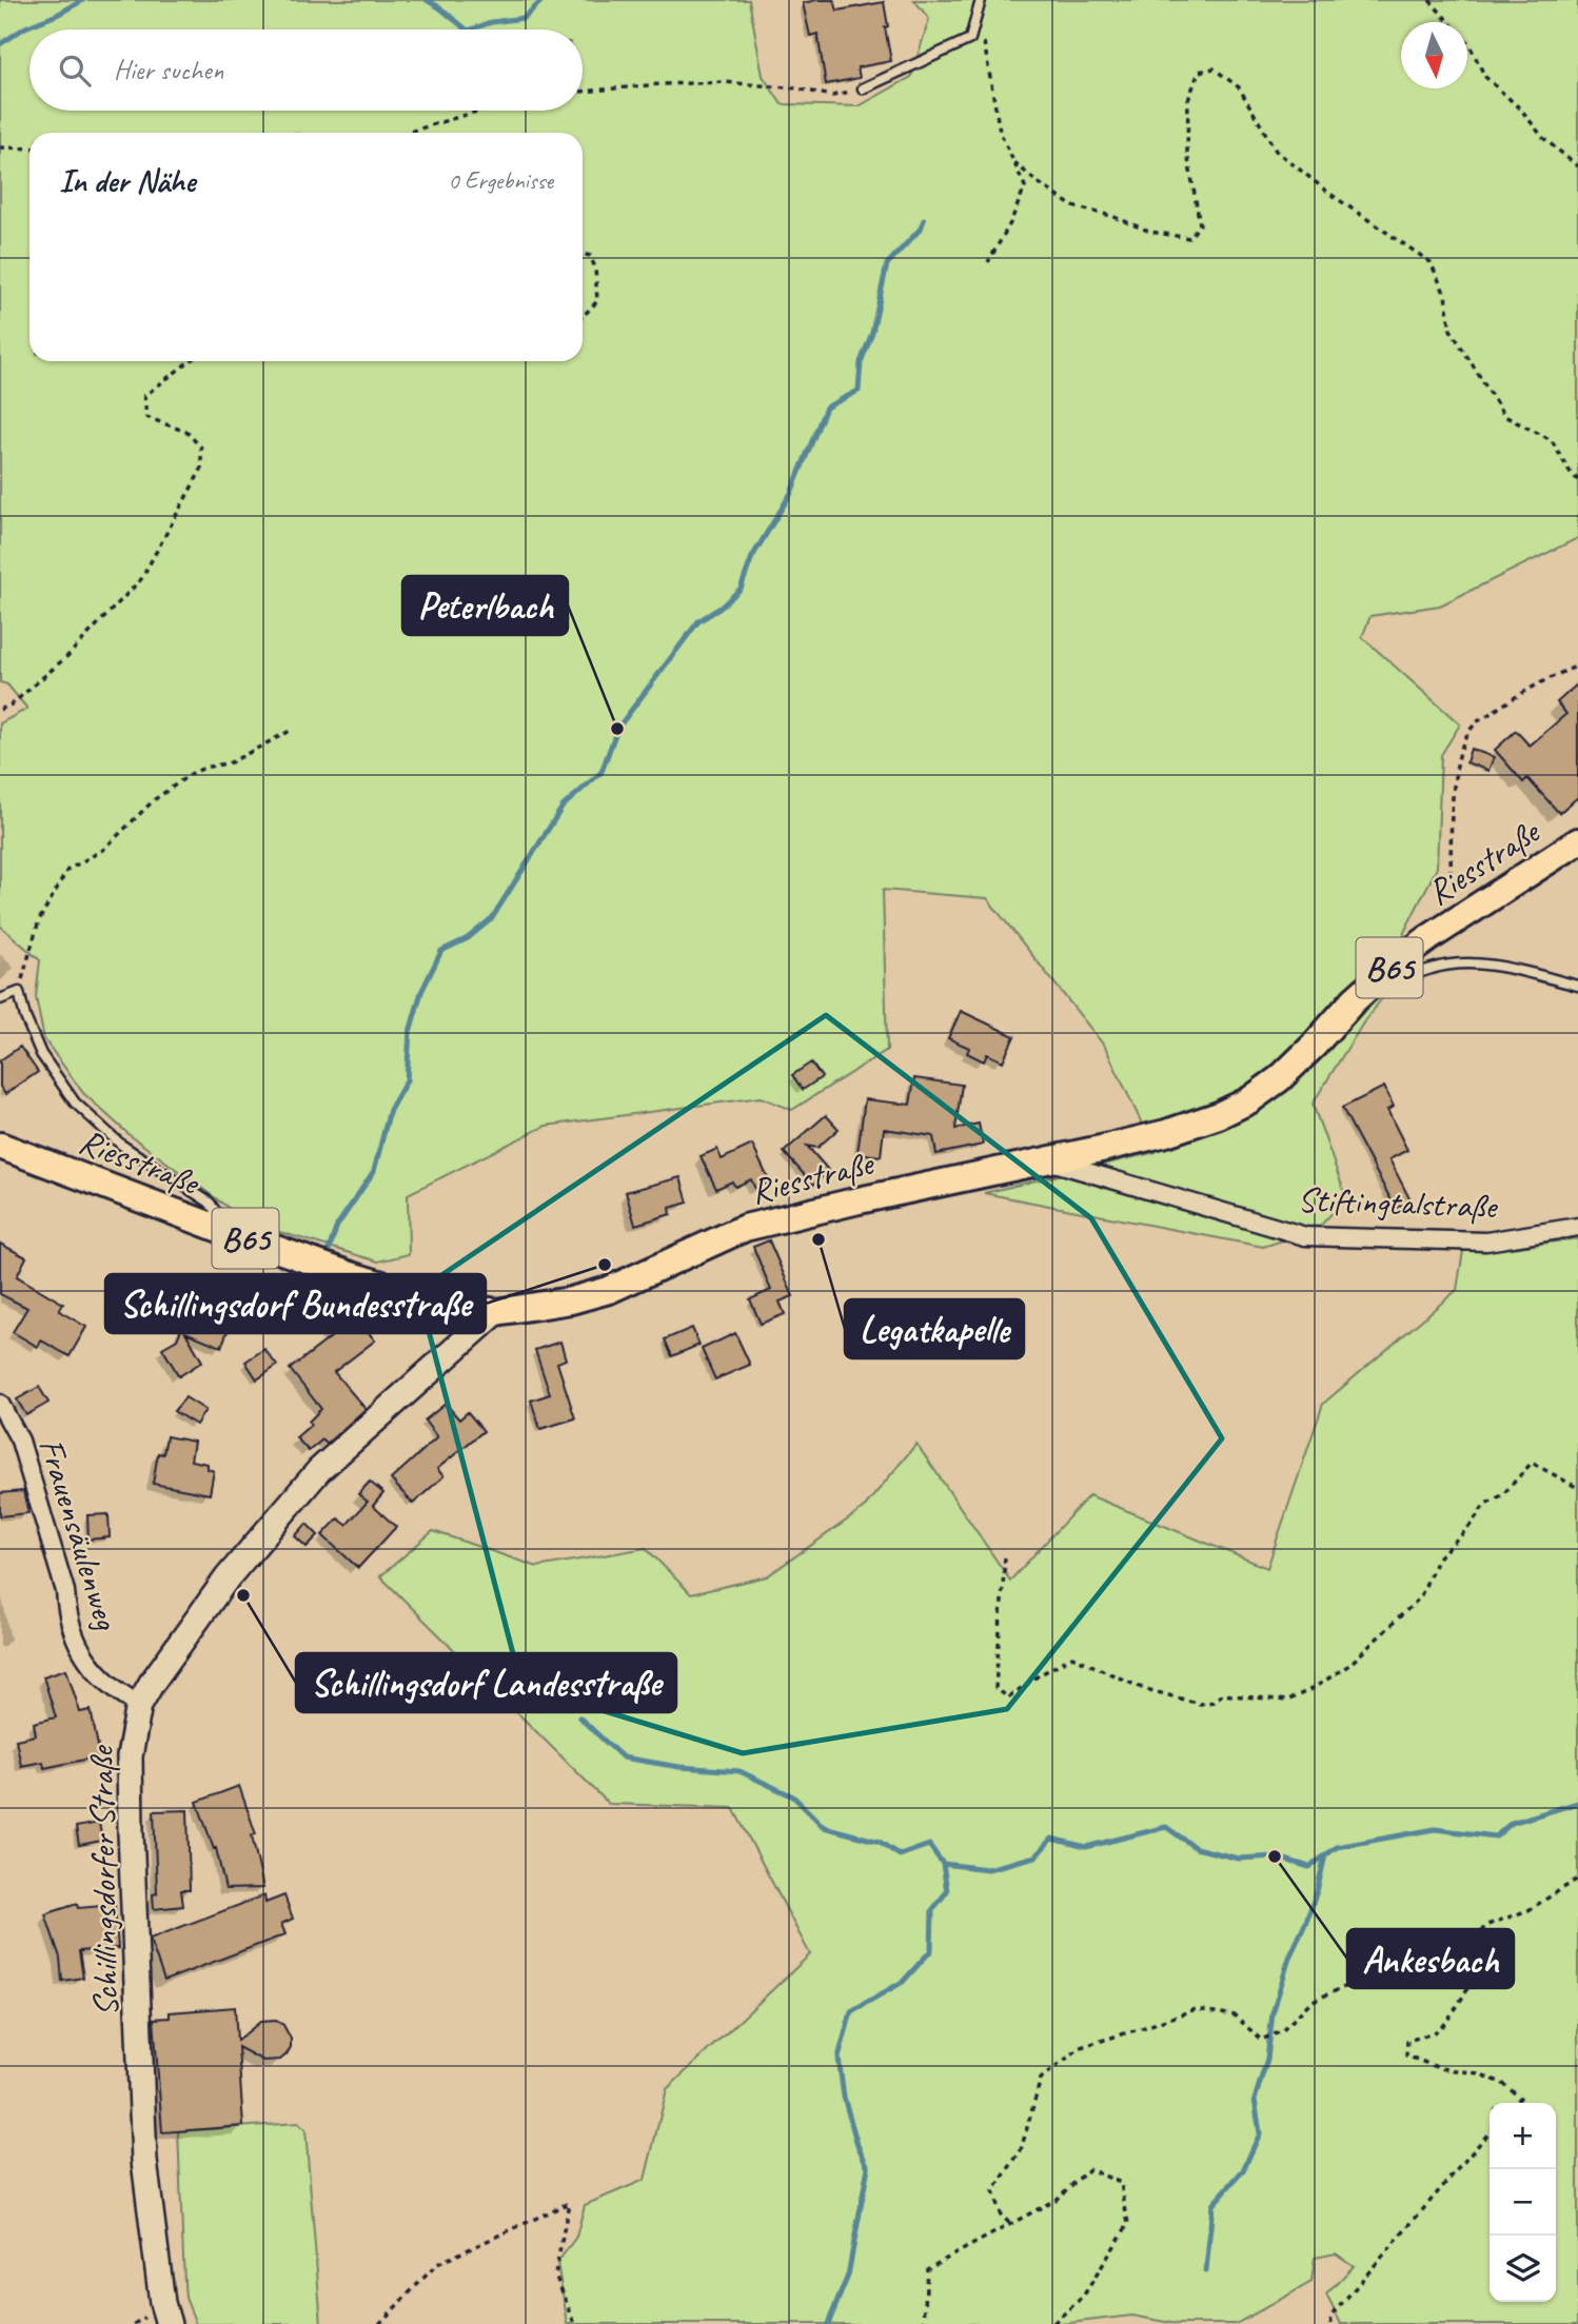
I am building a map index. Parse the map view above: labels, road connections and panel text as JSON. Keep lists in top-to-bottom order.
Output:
{
  "streets": {
    "main road": ["Riesstraße", "B65", "Schillingsdorfer Straße"],
    "street": ["Stiftingtalstraße", "Frauensäulenweg"]
  },
  "crossings": [
    ["Riesstraße", "Stiftingtalstraße"],
    ["Riesstraße", "Schillingsdorfer Straße"],
    ["Frauensäulenweg", "Schillingsdorfer Straße"]
  ],
  "places": [
    "Peterlbach",
    "Legatkapelle",
    "Schillingsdorf Bundesstraße",
    "Schillingsdorf Landesstraße",
    "Ankesbach"
  ],
  "north": "bottom",
  "page": {
    "search": "Hier suchen",
    "heading": ["In der Nähe", "0 Ergebnisse"],
    "map_buttons": ["+", "−"]
  }
}
